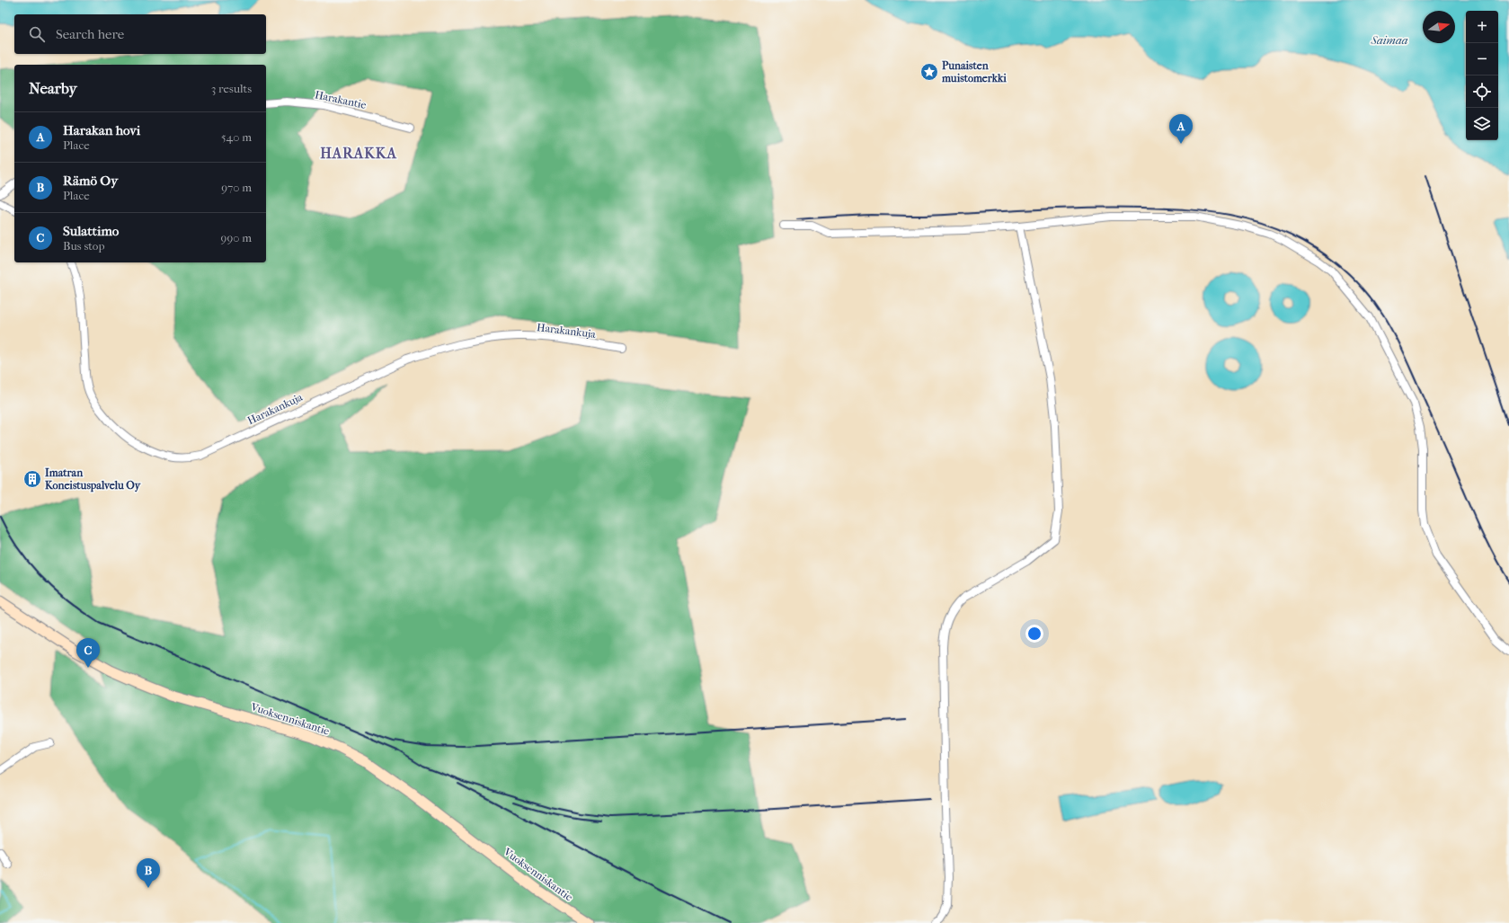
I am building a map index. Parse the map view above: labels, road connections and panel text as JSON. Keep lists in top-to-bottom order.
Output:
{
  "streets": {
    "street": ["Harakantie", "Harakankuja", "Vuoksenniskantie"]
  },
  "districts": ["HARAKKA"],
  "water": ["Saimaa"],
  "places": {
    "place": ["Punaisten muistomerkki"],
    "building": ["Imatran Koneistuspalvelu Oy"]
  },
  "north": "right",
  "page": {
    "map_buttons": ["+", "−"],
    "search": "Search here",
    "heading": ["Nearby", "3 results"],
    "list": [
      {
        "mark": "A",
        "name": "Harakan hovi",
        "note": "Place",
        "value": "540 m"
      },
      {
        "mark": "B",
        "name": "Rämö Oy",
        "note": "Place",
        "value": "970 m"
      },
      {
        "mark": "C",
        "name": "Sulattimo",
        "note": "Bus stop",
        "value": "990 m"
      }
    ],
    "pins": ["A", "C", "B"]
  }
}
